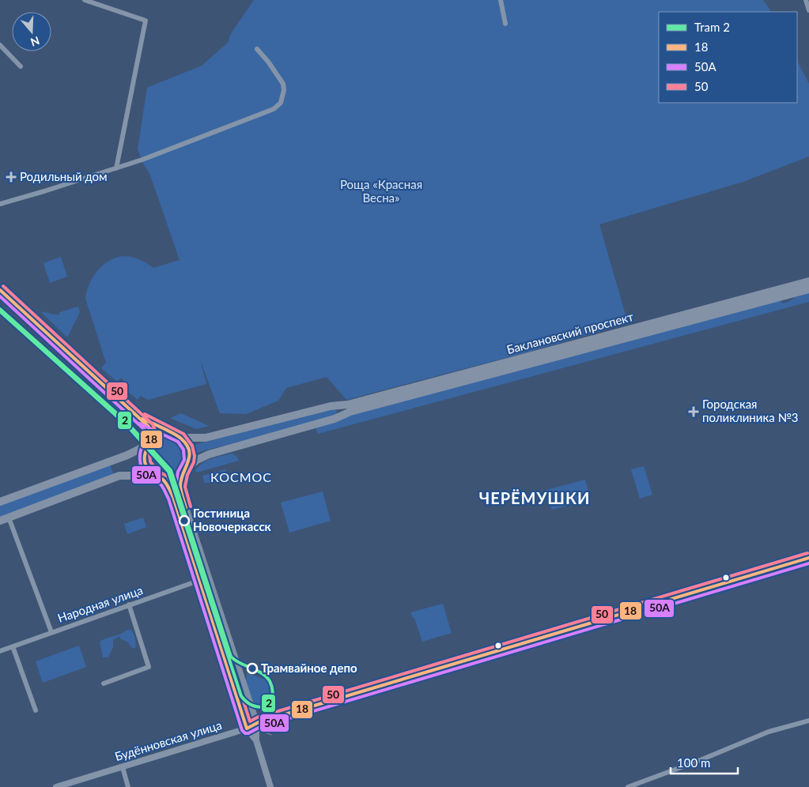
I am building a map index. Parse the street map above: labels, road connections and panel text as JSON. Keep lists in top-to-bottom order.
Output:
{
  "streets": {
    "main road": ["Баклановский проспект", "Будённовская улица"],
    "street": ["Народная улица"]
  },
  "districts": ["КОСМОС", "ЧЕРЁМУШКИ"],
  "parks": ["Роща «Красная Весна»"],
  "places": {
    "health": ["Родильный дом", "Городская поликлиника №3"],
    "other": ["Гостиница Новочеркасск", "Трамвайное депо"]
  },
  "lines": [
    "transit line 50",
    "transit line 18",
    "transit line 50А",
    "tram line 2"
  ],
  "legend": [
    "Tram 2",
    "18",
    "50А",
    "50"
  ],
  "scale_bar": "100 m",
  "north": "bottom"
}
